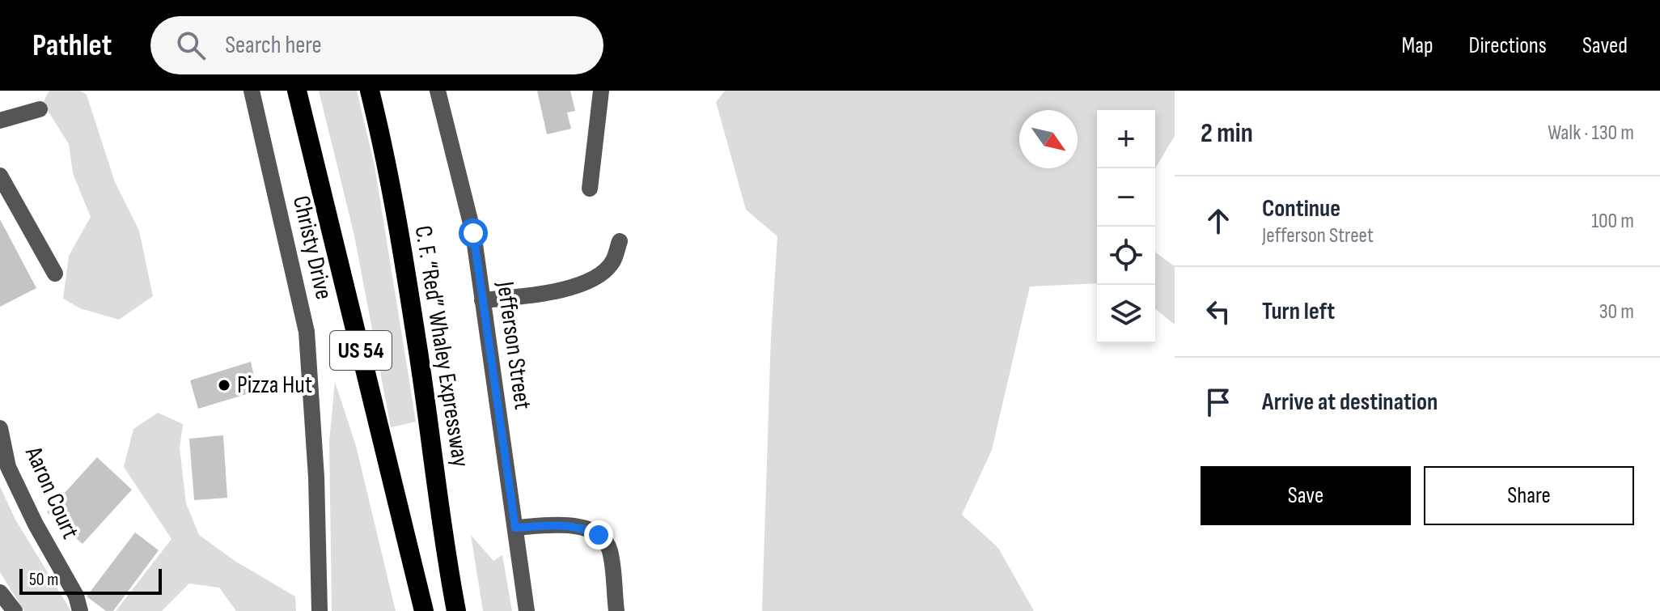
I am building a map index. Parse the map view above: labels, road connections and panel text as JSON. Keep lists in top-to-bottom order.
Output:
{
  "streets": {
    "highway": ["C. F. “Red” Whaley Expressway", "US 54"],
    "street": ["Christy Drive", "Jefferson Street", "Aaron Court"]
  },
  "places": ["Pizza Hut"],
  "scale_bar": "50 m",
  "north": "bottom right",
  "page": {
    "header": "Pathlet",
    "search": "Search here",
    "nav": ["Map", "Directions", "Saved"],
    "heading": ["2 min", "Walk · 130 m"],
    "map_buttons": ["+", "−"],
    "list": [
      ["Continue", "Jefferson Street", "100 m"],
      ["Turn left", "30 m"],
      "Arrive at destination"
    ],
    "buttons": ["Save", "Share"],
    "scale": "50 m"
  }
}
